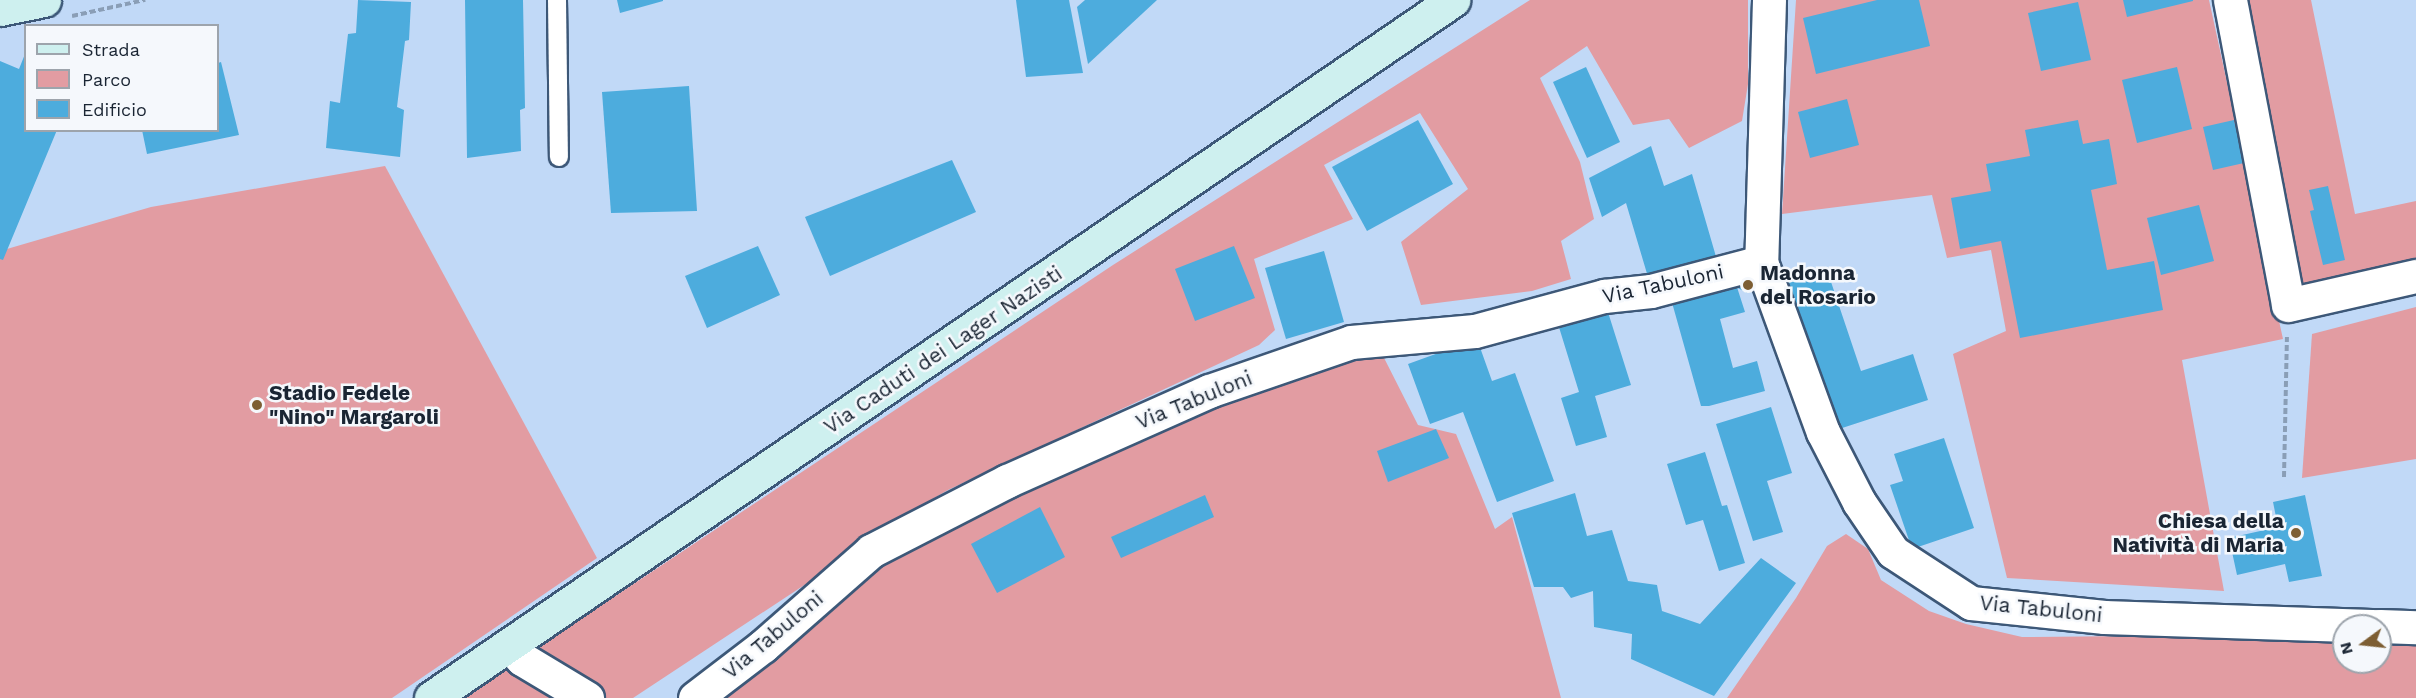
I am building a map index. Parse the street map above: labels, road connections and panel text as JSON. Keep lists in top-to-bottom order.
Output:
{
  "streets": {
    "main road": ["Via Caduti dei Lager Nazisti"],
    "street": ["Via Tabuloni"]
  },
  "places": ["Madonna del Rosario", "Stadio Fedele \"Nino\" Margaroli", "Chiesa della Natività di Maria"],
  "legend": ["Strada", "Parco", "Edificio"],
  "north": "left"
}
